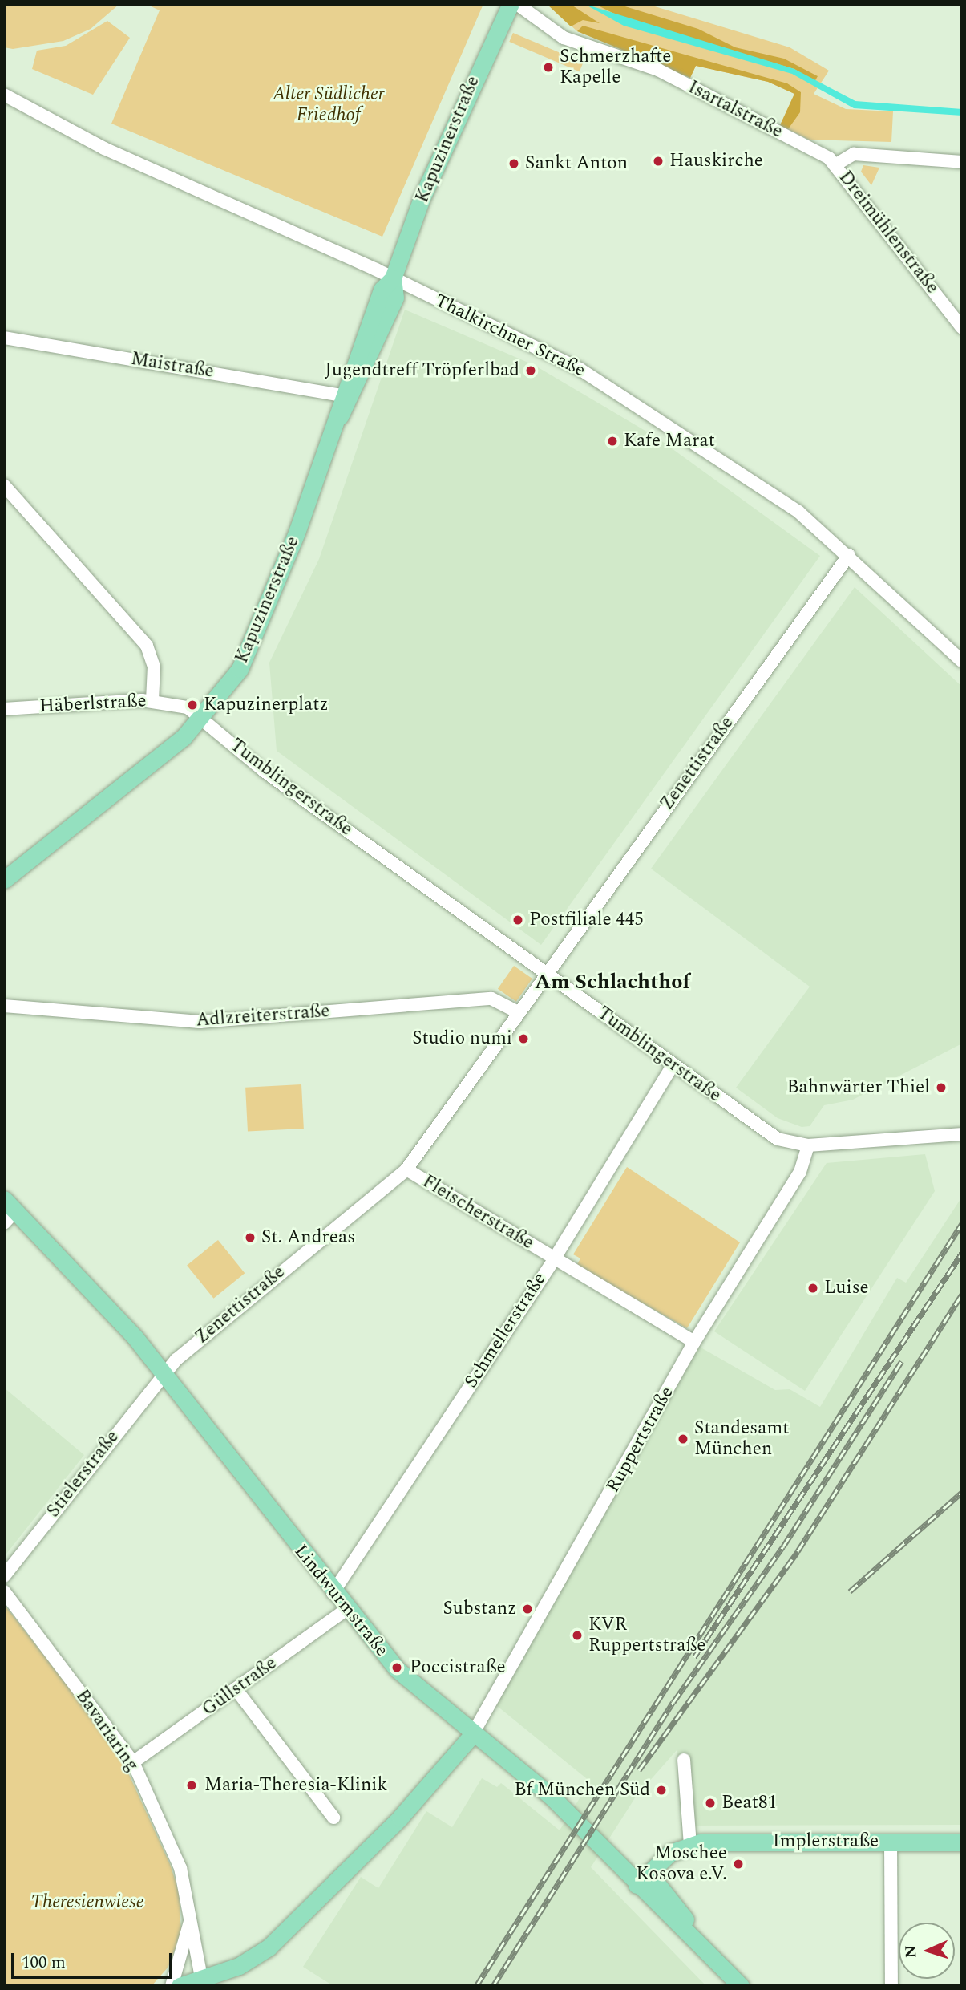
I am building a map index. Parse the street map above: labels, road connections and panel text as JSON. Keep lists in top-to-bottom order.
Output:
{
  "streets": {
    "main road": ["Kapuzinerstraße", "Lindwurmstraße", "Implerstraße"],
    "street": [
      "Isartalstraße",
      "Dreimühlenstraße",
      "Thalkirchner Straße",
      "Maistraße",
      "Häberlstraße",
      "Zenettistraße",
      "Tumblingerstraße",
      "Adlzreiterstraße",
      "Fleischerstraße",
      "Schmellerstraße",
      "Ruppertstraße",
      "Stielerstraße",
      "Güllstraße",
      "Bavariaring"
    ]
  },
  "crossings": [
    ["Isartalstraße", "Dreimühlenstraße"],
    ["Kapuzinerstraße", "Thalkirchner Straße"],
    ["Kapuzinerstraße", "Maistraße"],
    ["Kapuzinerstraße", "Häberlstraße"],
    ["Kapuzinerstraße", "Tumblingerstraße"],
    ["Thalkirchner Straße", "Zenettistraße"],
    ["Häberlstraße", "Tumblingerstraße"],
    ["Zenettistraße", "Tumblingerstraße"],
    ["Zenettistraße", "Adlzreiterstraße"],
    ["Zenettistraße", "Fleischerstraße"],
    ["Zenettistraße", "Stielerstraße"],
    ["Zenettistraße", "Lindwurmstraße"],
    ["Tumblingerstraße", "Schmellerstraße"],
    ["Tumblingerstraße", "Ruppertstraße"],
    ["Fleischerstraße", "Schmellerstraße"],
    ["Fleischerstraße", "Ruppertstraße"],
    ["Schmellerstraße", "Lindwurmstraße"],
    ["Ruppertstraße", "Lindwurmstraße"],
    ["Stielerstraße", "Lindwurmstraße"],
    ["Lindwurmstraße", "Güllstraße"],
    ["Lindwurmstraße", "Implerstraße"],
    ["Güllstraße", "Bavariaring"]
  ],
  "districts": ["Am Schlachthof"],
  "parks": ["Alter Südlicher Friedhof", "Theresienwiese"],
  "places": [
    "Schmerzhafte Kapelle",
    "Hauskirche",
    "Sankt Anton",
    "Jugendtreff Tröpferlbad",
    "Kafe Marat",
    "Kapuzinerplatz",
    "Postfiliale 445",
    "Studio numi",
    "Bahnwärter Thiel",
    "St. Andreas",
    "Luise",
    "Standesamt München",
    "Substanz",
    "KVR Ruppertstraße",
    "Poccistraße",
    "Maria-Theresia-Klinik",
    "Bf München Süd",
    "Beat81",
    "Moschee Kosova e.V."
  ],
  "scale_bar": "100 m",
  "north": "left"
}
